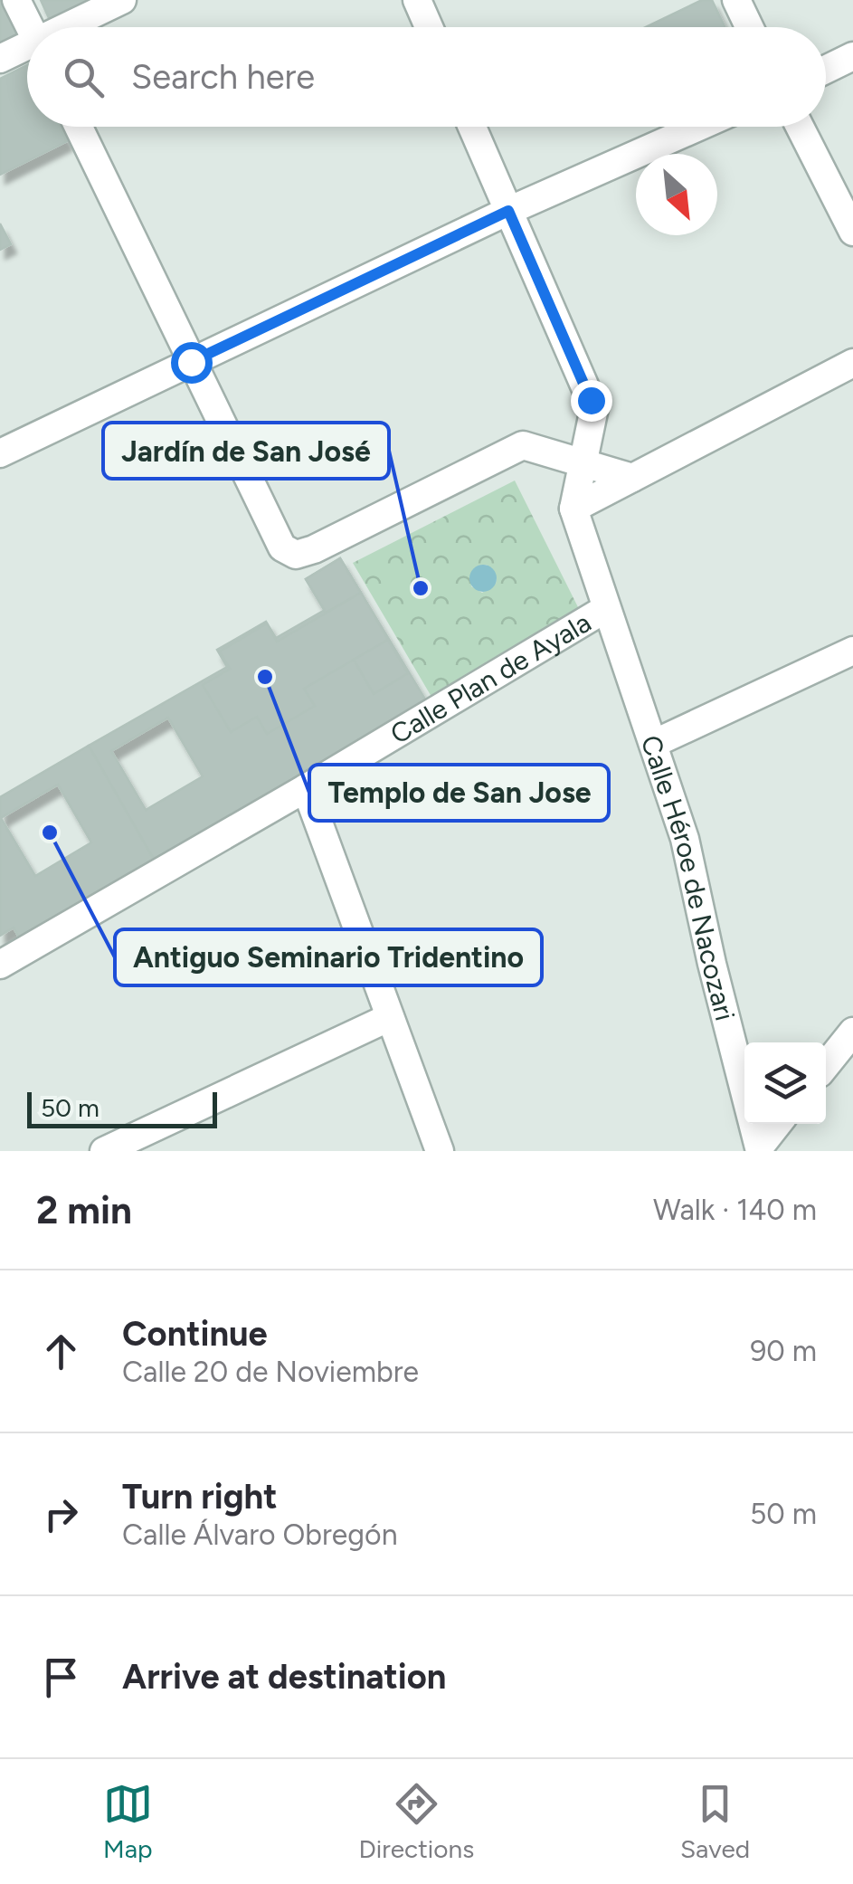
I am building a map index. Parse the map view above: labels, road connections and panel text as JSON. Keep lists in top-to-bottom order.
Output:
{
  "streets": {
    "street": ["Calle Plan de Ayala", "Calle Héroe de Nacozari"]
  },
  "crossings": [
    ["Calle Plan de Ayala", "Calle Héroe de Nacozari"]
  ],
  "places": ["Jardín de San José", "Templo de San Jose", "Antiguo Seminario Tridentino"],
  "scale_bar": "50 m",
  "north": "bottom right",
  "page": {
    "search": "Search here",
    "scale": "50 m",
    "heading": ["2 min", "Walk · 140 m"],
    "list": [
      ["Continue", "Calle 20 de Noviembre", "90 m"],
      ["Turn right", "Calle Álvaro Obregón", "50 m"],
      "Arrive at destination"
    ],
    "nav": ["Map", "Directions", "Saved"]
  }
}
